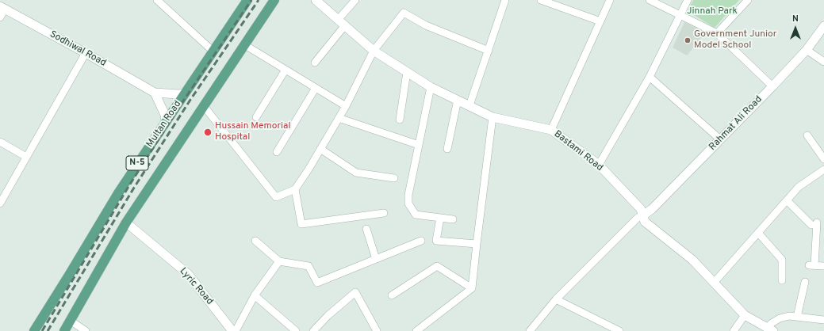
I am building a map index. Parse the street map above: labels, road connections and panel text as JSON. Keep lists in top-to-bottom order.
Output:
{
  "streets": {
    "main road": ["Multan Road", "N-5"],
    "street": [
      "Sodhiwal Road",
      "Rahmat Ali Road",
      "Bastami Road",
      "Lyric Road"
    ]
  },
  "crossings": [
    ["Sodhiwal Road", "Multan Road"],
    ["Rahmat Ali Road", "Bastami Road"],
    ["N-5", "Lyric Road"]
  ],
  "parks": ["Jinnah Park"],
  "places": ["Government Junior Model School", "Hussain Memorial Hospital"],
  "north": "top"
}
